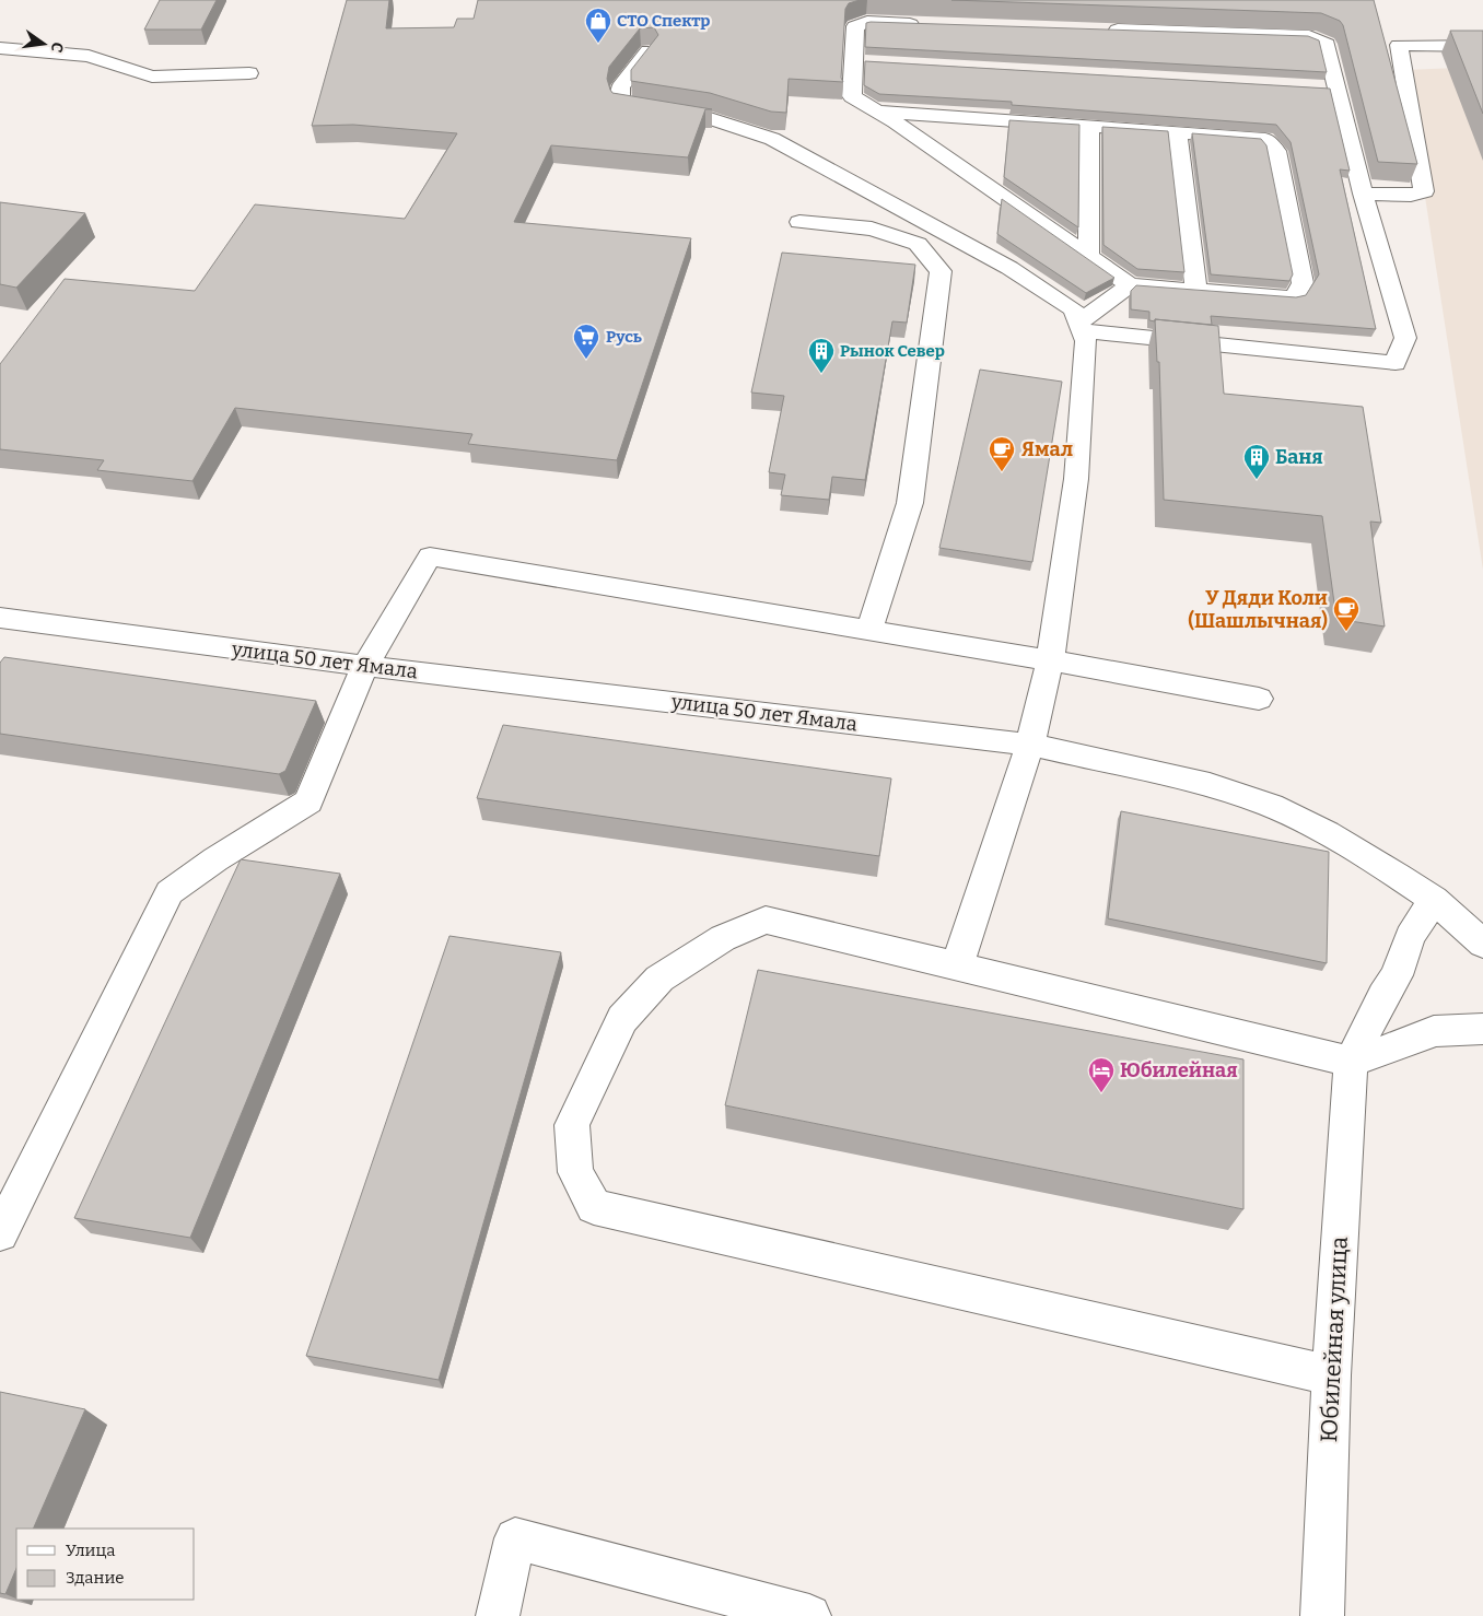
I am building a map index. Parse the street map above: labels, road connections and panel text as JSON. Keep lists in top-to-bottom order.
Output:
{
  "streets": {
    "street": ["улица 50 лет Ямала", "Юбилейная улица"]
  },
  "crossings": [
    ["улица 50 лет Ямала", "Юбилейная улица"]
  ],
  "places": {
    "shop": ["СТО Спектр"],
    "supermarket": ["Русь"],
    "building": ["Рынок Север", "Баня"],
    "cafe": ["Ямал", "У Дяди Коли (Шашлычная)"],
    "hotel": ["Юбилейная"]
  },
  "legend": ["Улица", "Здание"],
  "north": "right"
}
